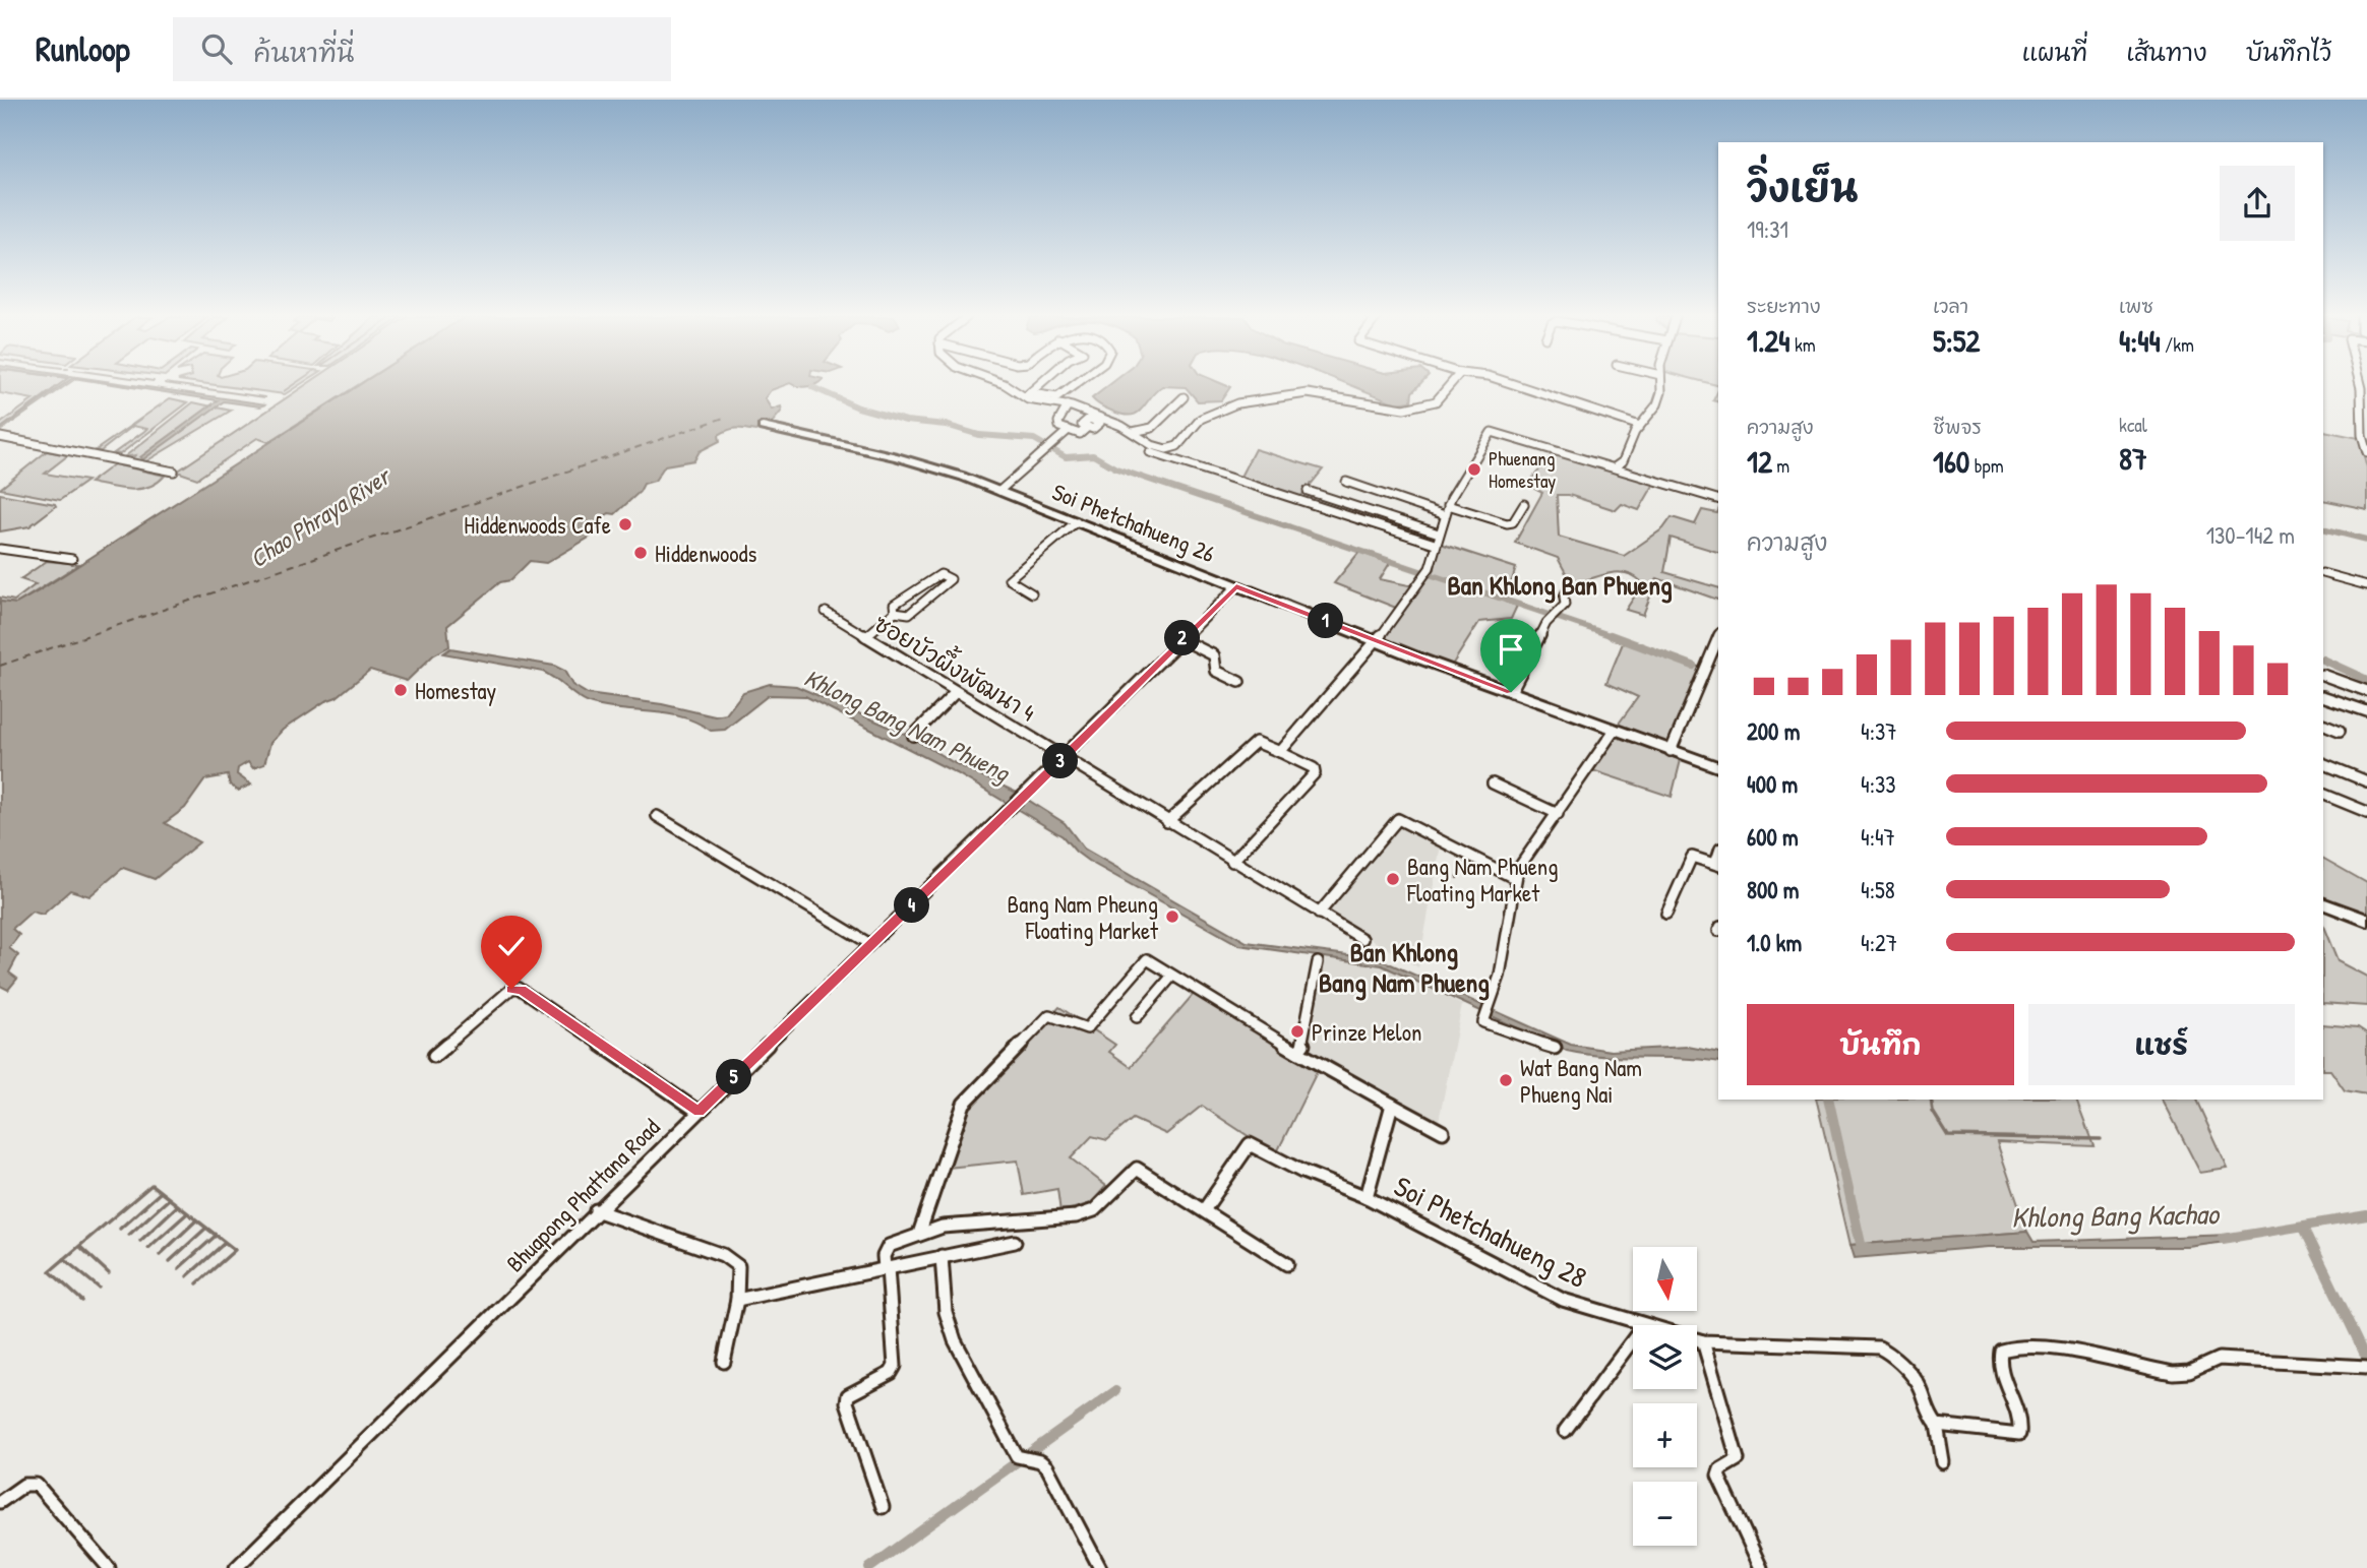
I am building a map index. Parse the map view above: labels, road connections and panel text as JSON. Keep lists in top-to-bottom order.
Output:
{
  "streets": {
    "street": [
      "Soi Phetchahueng 26",
      "ซอยบัวผึ้งพัฒนา 4",
      "Bhuapong Phattana Road",
      "Soi Phetchahueng 28"
    ]
  },
  "crossings": [
    ["Soi Phetchahueng 26", "Bhuapong Phattana Road"],
    ["ซอยบัวผึ้งพัฒนา 4", "Bhuapong Phattana Road"]
  ],
  "districts": ["Ban Khlong Ban Phueng", "Ban Khlong Bang Nam Phueng"],
  "water": ["Chao Phraya River", "Khlong Bang Nam Phueng", "Khlong Bang Kachao"],
  "places": [
    "Phuenang Homestay",
    "Hiddenwoods Cafe",
    "Hiddenwoods",
    "Homestay",
    "Bang Nam Phueng Floating Market",
    "Bang Nam Pheung Floating Market",
    "Prinze Melon",
    "Wat Bang Nam Phueng Nai"
  ],
  "north": "bottom",
  "page": {
    "header": "Runloop",
    "search": "ค้นหาที่นี่",
    "nav": ["แผนที่", "เส้นทาง", "บันทึกไว้"],
    "heading": ["วิ่งเย็น", "19:31"],
    "stats": [
      ["ระยะทาง", "1.24 km"],
      ["เวลา", "5:52"],
      ["เพซ", "4:44 /km"],
      ["ความสูง", "12 m"],
      ["ชีพจร", "160 bpm"],
      ["kcal", "87"]
    ],
    "chart": ["ความสูง", "130–142 m"],
    "pins": [
      "1",
      "2",
      "3",
      "4",
      "5"
    ],
    "list": [
      {
        "name": "200 m",
        "note": "4:37"
      },
      {
        "name": "400 m",
        "note": "4:33"
      },
      {
        "name": "600 m",
        "note": "4:47"
      },
      {
        "name": "800 m",
        "note": "4:58"
      },
      {
        "name": "1.0 km",
        "note": "4:27"
      }
    ],
    "buttons": ["บันทึก", "แชร์"],
    "map_buttons": ["+", "−"]
  }
}
